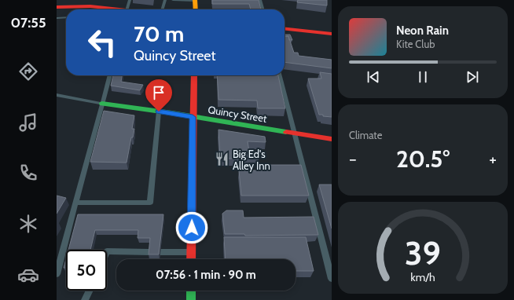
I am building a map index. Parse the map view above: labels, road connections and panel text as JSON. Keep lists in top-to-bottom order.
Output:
{
  "streets": {
    "street": ["Quincy Street"]
  },
  "places": {
    "restaurant": ["Big Ed's Alley Inn"]
  },
  "page": {
    "tabs": "07:55",
    "turn": ["70 m", "Quincy Street"],
    "song": ["Neon Rain", "Kite Club"],
    "tile": "Climate",
    "heat": ["−", "20.5°", "+"],
    "limit": "50",
    "trip": "07:56 · 1 min · 90 m",
    "gauge": ["39", "km/h"]
  }
}
